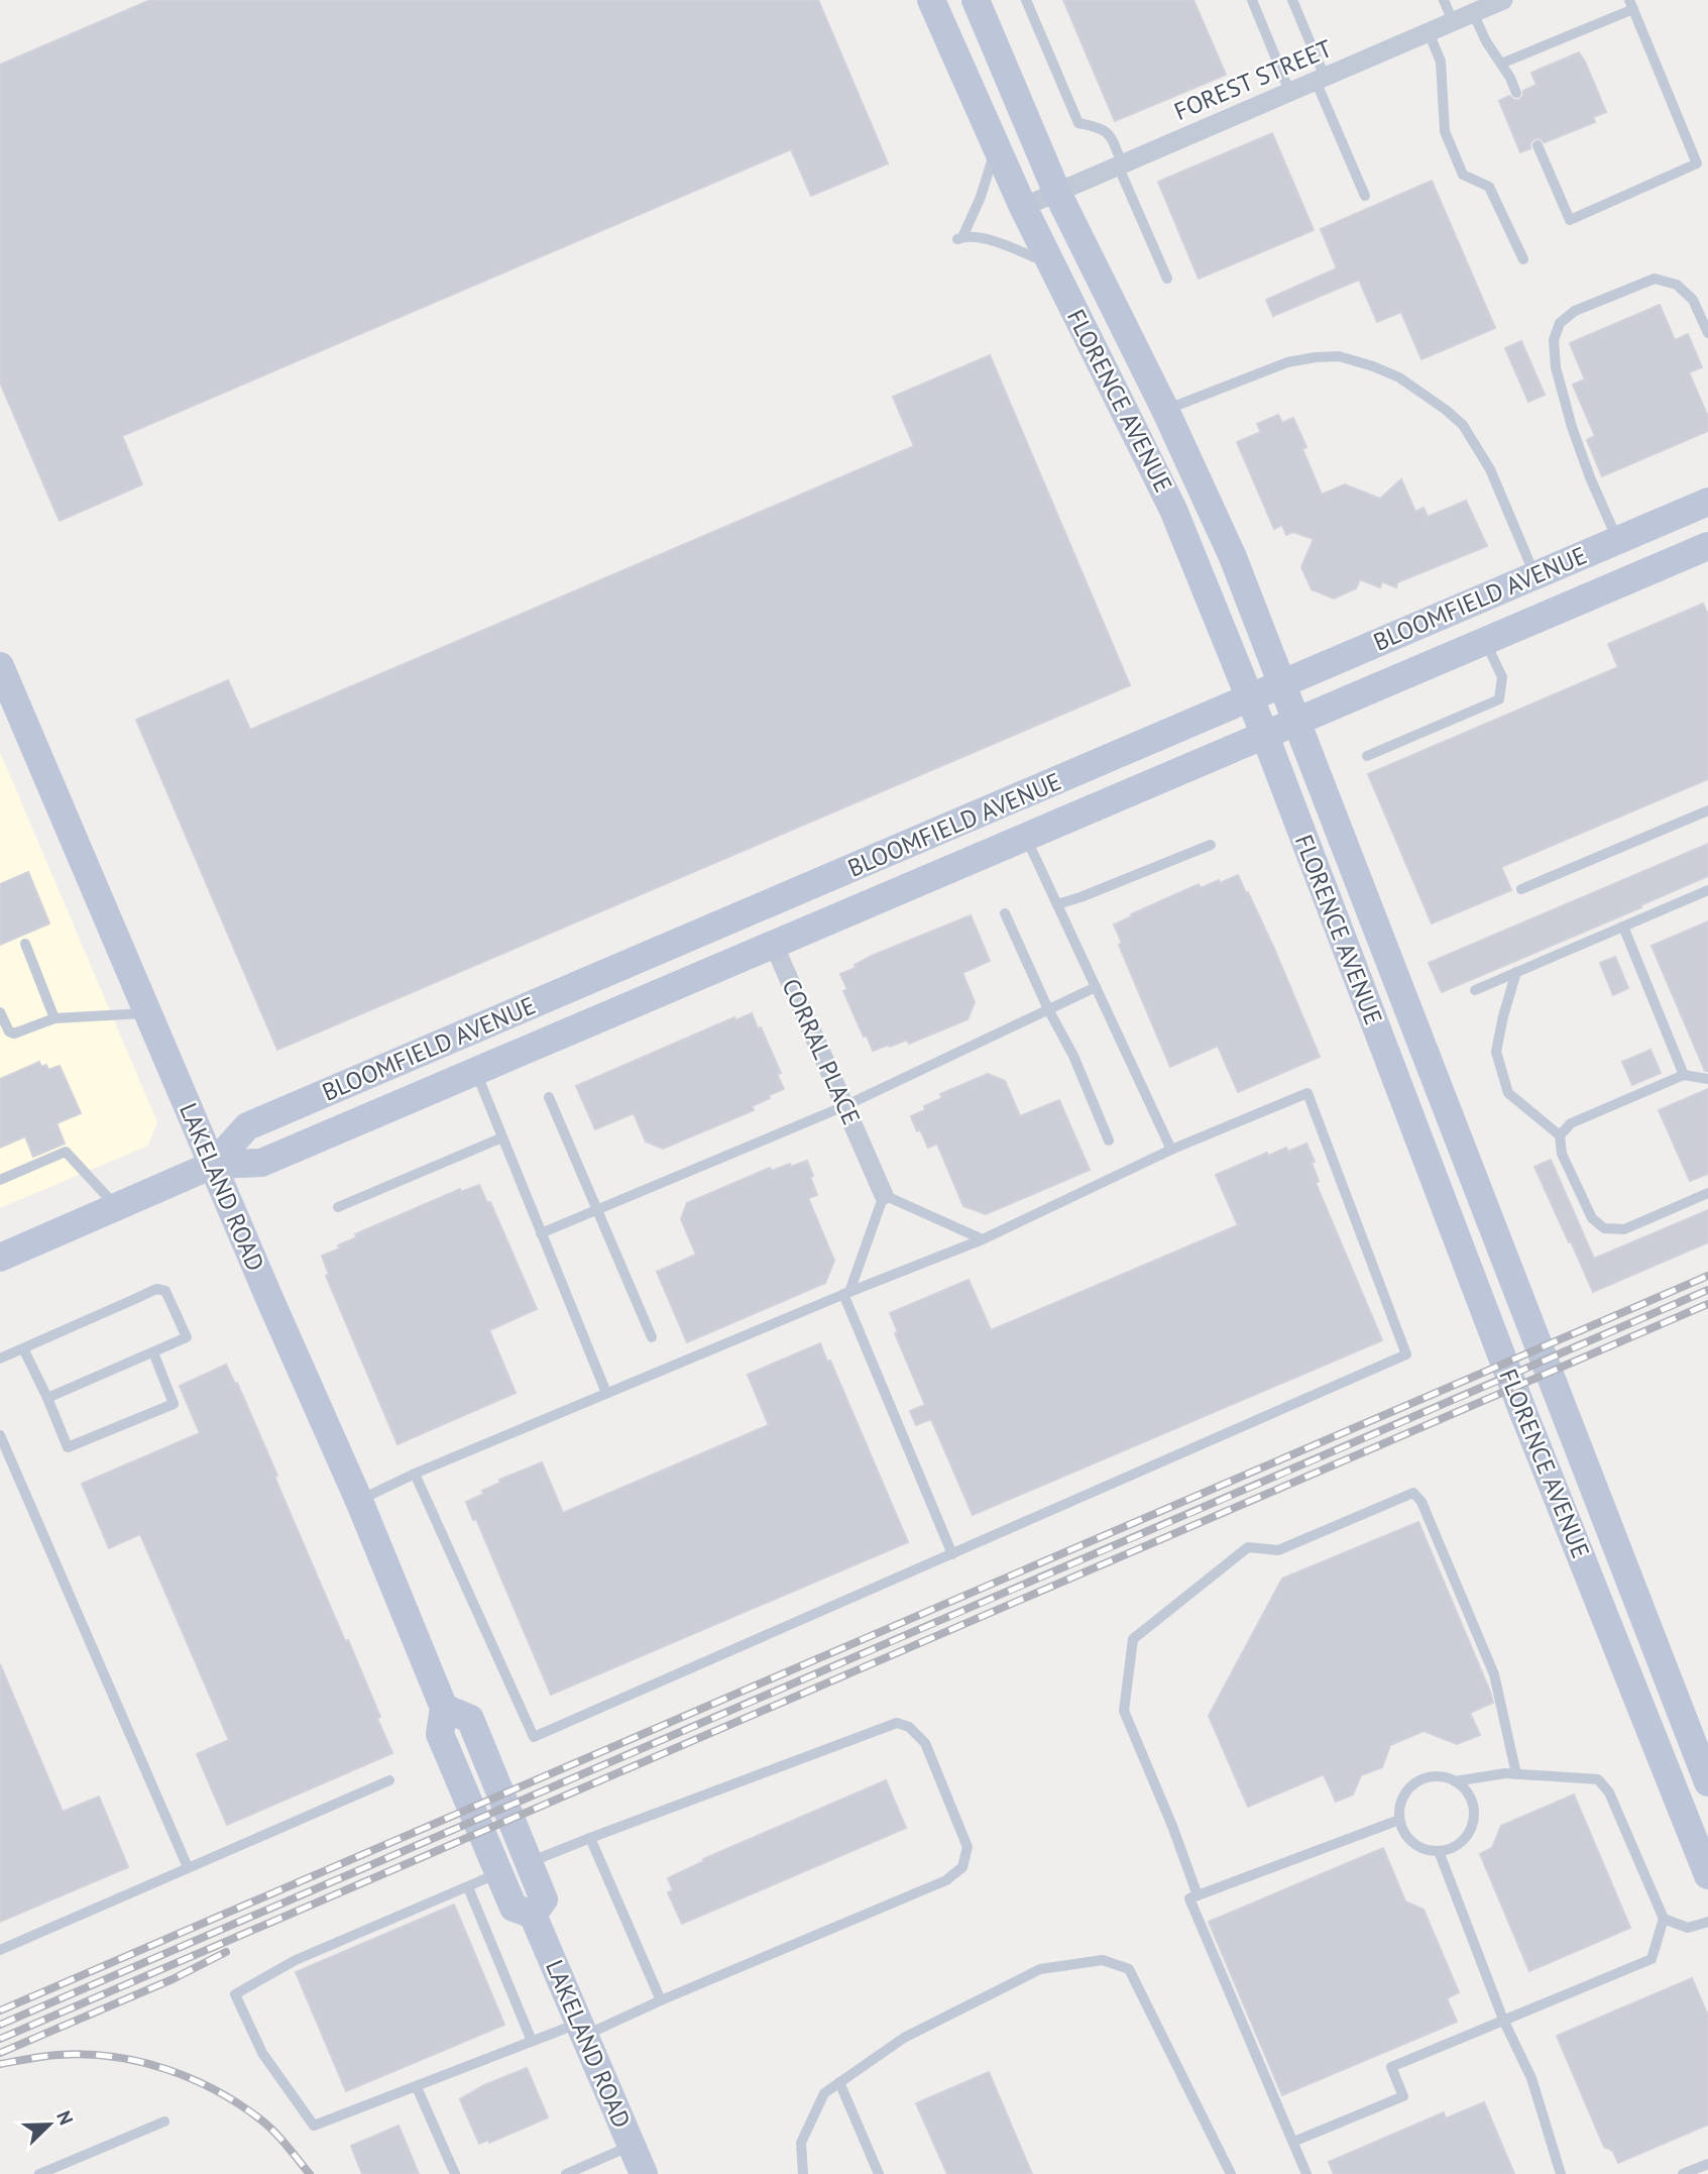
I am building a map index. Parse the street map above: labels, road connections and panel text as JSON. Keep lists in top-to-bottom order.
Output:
{
  "streets": {
    "main road": [
      "FLORENCE AVENUE",
      "BLOOMFIELD AVENUE",
      "CORRAL PLACE",
      "LAKELAND ROAD"
    ],
    "street": ["FOREST STREET"]
  },
  "crossings": [
    ["FOREST STREET", "FLORENCE AVENUE"],
    ["FLORENCE AVENUE", "BLOOMFIELD AVENUE"],
    ["BLOOMFIELD AVENUE", "CORRAL PLACE"],
    ["BLOOMFIELD AVENUE", "LAKELAND ROAD"]
  ],
  "north": "top right"
}
